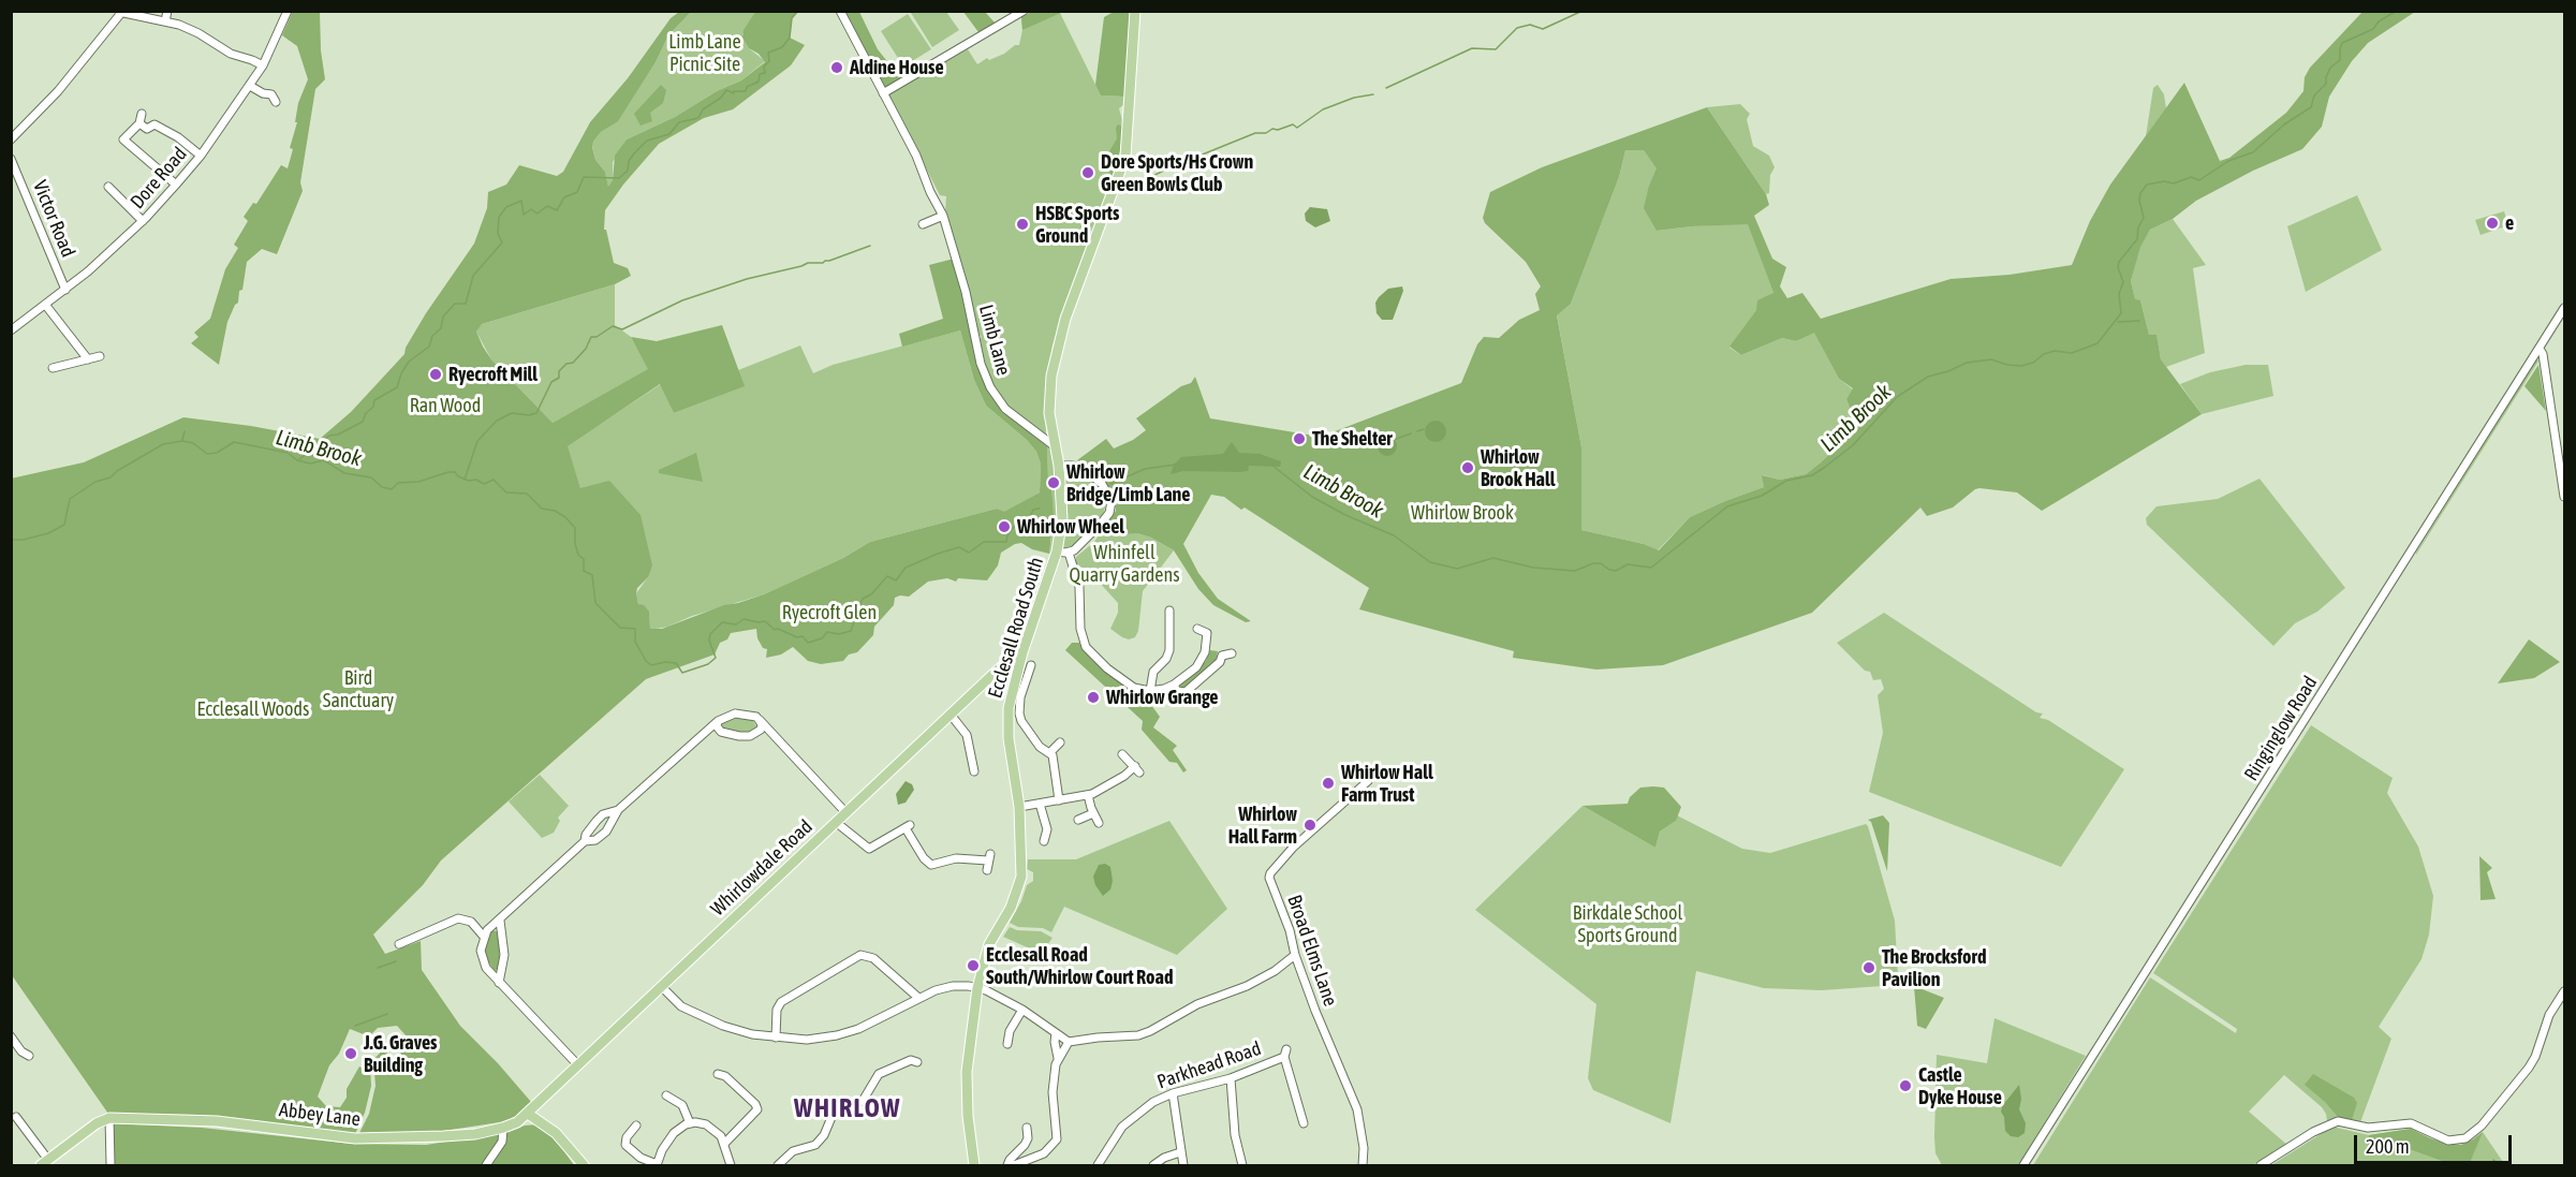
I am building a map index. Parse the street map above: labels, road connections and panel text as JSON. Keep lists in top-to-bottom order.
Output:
{
  "streets": {
    "main road": ["Ecclesall Road South", "Whirlowdale Road", "Abbey Lane"],
    "street": [
      "Dore Road",
      "Victor Road",
      "Limb Lane",
      "Ringinglow Road",
      "Broad Elms Lane",
      "Parkhead Road"
    ]
  },
  "crossings": [
    ["Dore Road", "Victor Road"],
    ["Limb Lane", "Ecclesall Road South"],
    ["Ecclesall Road South", "Whirlowdale Road"],
    ["Whirlowdale Road", "Abbey Lane"]
  ],
  "districts": ["WHIRLOW"],
  "water": ["Limb Brook"],
  "parks": [
    "Limb Lane Picnic Site",
    "Ran Wood",
    "Whirlow Brook",
    "Whinfell Quarry Gardens",
    "Ryecroft Glen",
    "Bird Sanctuary",
    "Ecclesall Woods",
    "Birkdale School Sports Ground"
  ],
  "places": [
    "Aldine House",
    "Dore Sports/Hs Crown Green Bowls Club",
    "e",
    "HSBC Sports Ground",
    "Ryecroft Mill",
    "The Shelter",
    "Whirlow Brook Hall",
    "Whirlow Bridge/Limb Lane",
    "Whirlow Wheel",
    "Whirlow Grange",
    "Whirlow Hall Farm Trust",
    "Whirlow Hall Farm",
    "Ecclesall Road South/Whirlow Court Road",
    "The Brocksford Pavilion",
    "J.G. Graves Building",
    "Castle Dyke House"
  ],
  "scale_bar": "200 m"
}
